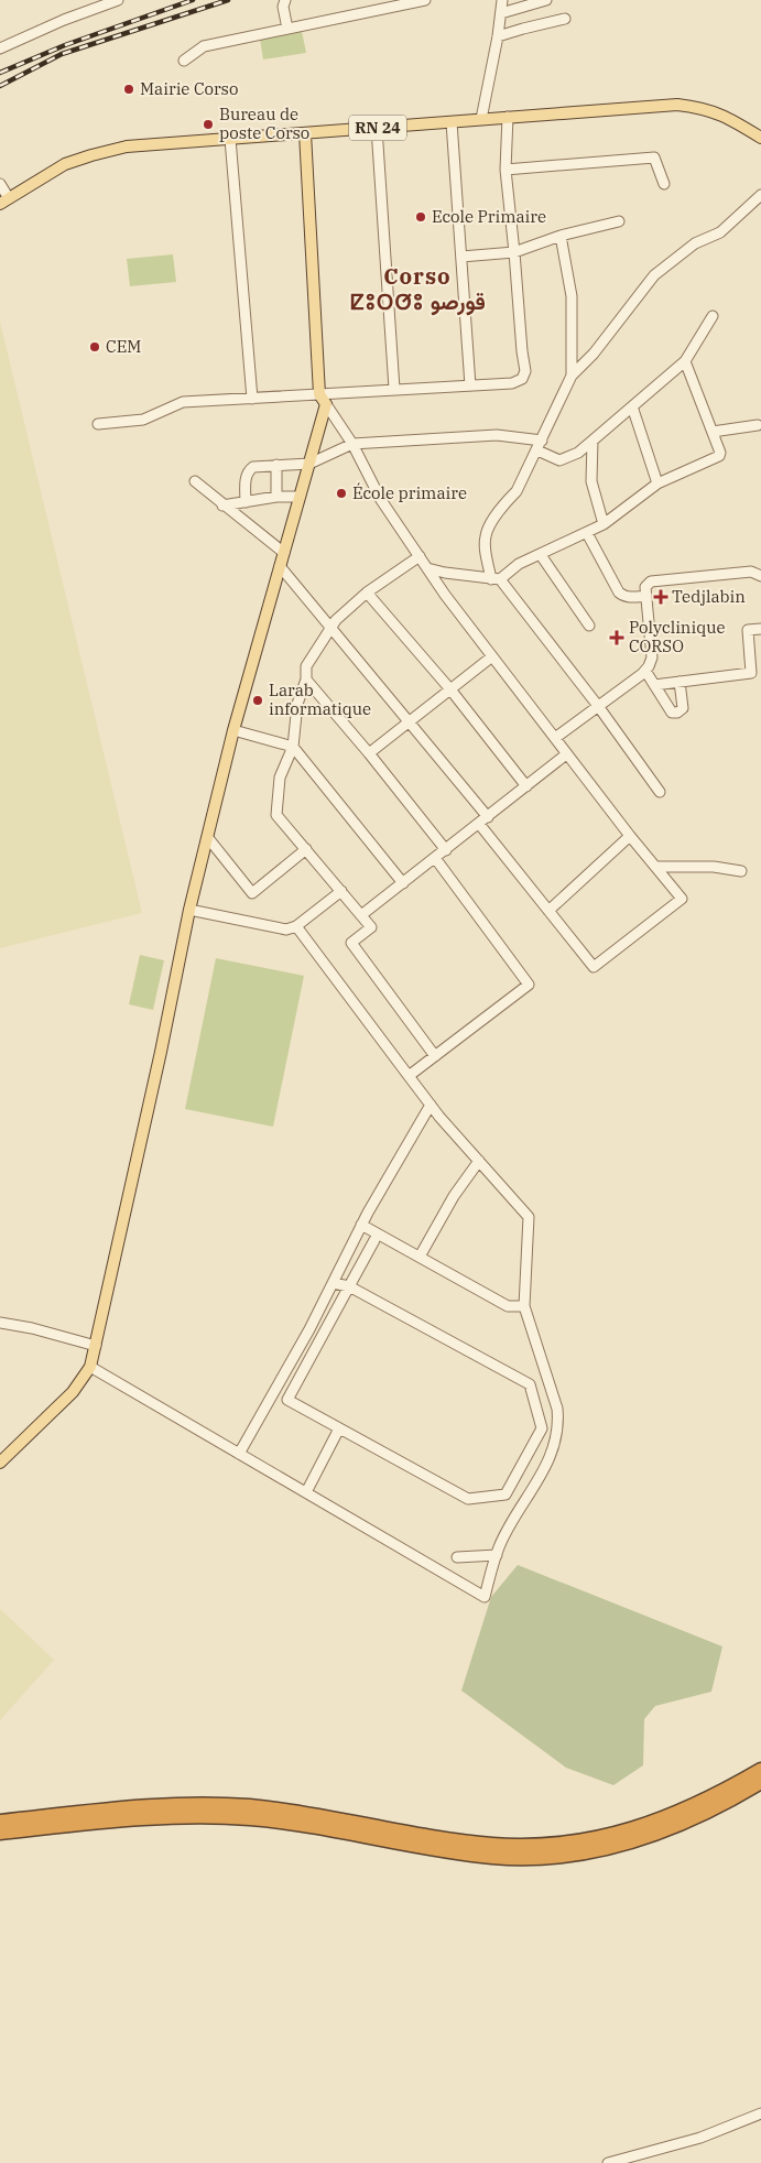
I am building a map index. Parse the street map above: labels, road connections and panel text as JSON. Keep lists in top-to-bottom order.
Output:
{
  "streets": {
    "main road": ["RN 24"]
  },
  "districts": ["Corso ⵇⵓⵔⵚⵓ قورصو"],
  "places": {
    "other": [
      "Mairie Corso",
      "Bureau de poste Corso",
      "Ecole Primaire",
      "CEM",
      "École primaire",
      "Larab informatique"
    ],
    "health": ["Tedjlabin", "Polyclinique CORSO"]
  }
}
